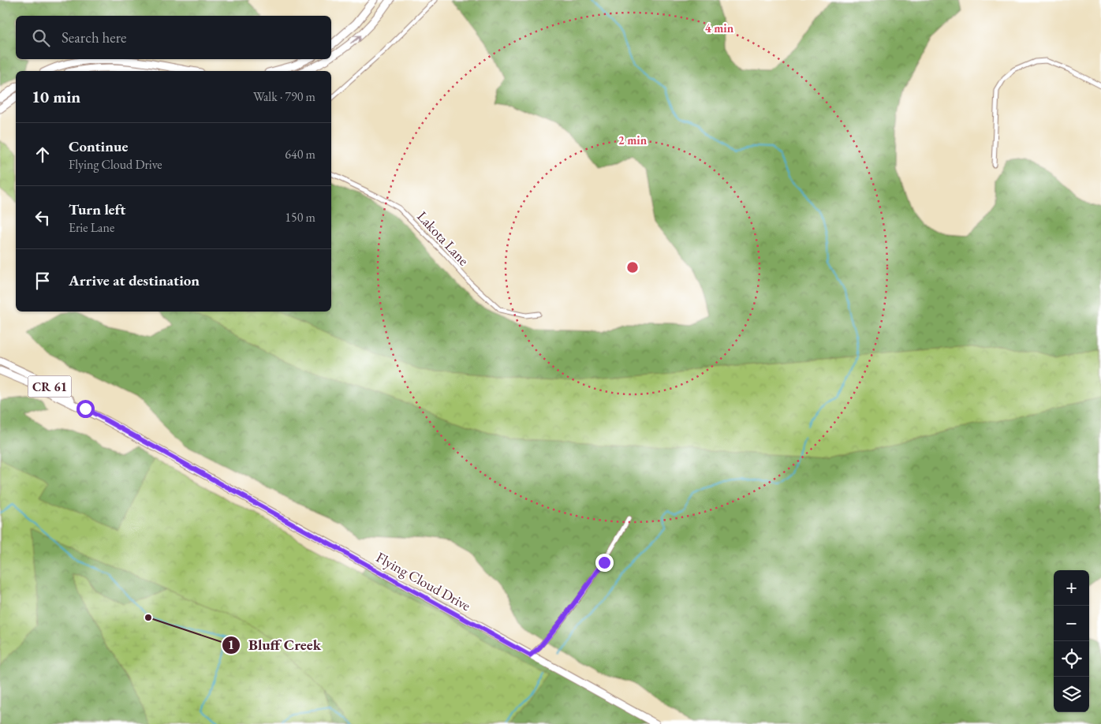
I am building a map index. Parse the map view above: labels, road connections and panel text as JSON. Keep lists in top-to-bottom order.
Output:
{
  "streets": {
    "main road": ["CR 61", "Flying Cloud Drive"],
    "street": ["Lakota Lane"]
  },
  "places": ["Bluff Creek"],
  "page": {
    "search": "Search here",
    "heading": ["10 min", "Walk · 790 m"],
    "list": [
      ["Continue", "Flying Cloud Drive", "640 m"],
      ["Turn left", "Erie Lane", "150 m"],
      "Arrive at destination"
    ],
    "map_buttons": ["+", "−"]
  },
  "rings": ["4 min", "2 min"]
}
